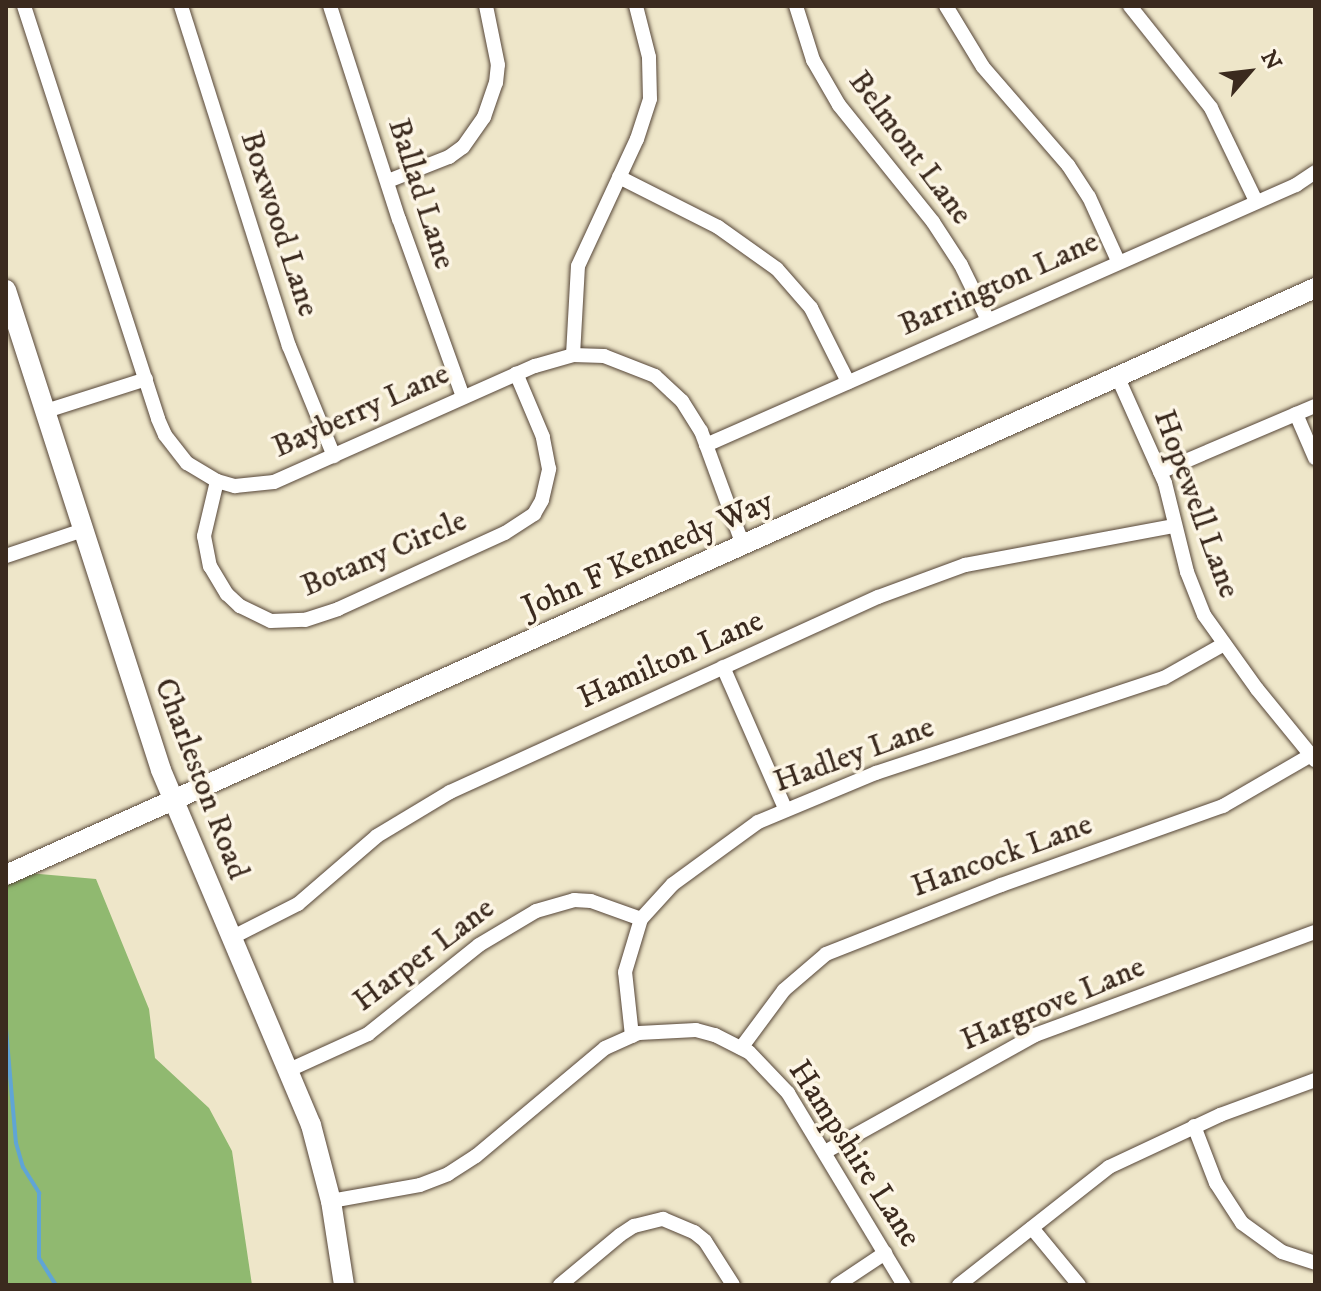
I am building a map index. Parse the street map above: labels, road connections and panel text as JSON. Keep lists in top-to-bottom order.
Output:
{
  "streets": {
    "street": [
      "Belmont Lane",
      "Ballad Lane",
      "Boxwood Lane",
      "Barrington Lane",
      "Bayberry Lane",
      "Hopewell Lane",
      "Botany Circle",
      "John F Kennedy Way",
      "Hamilton Lane",
      "Hadley Lane",
      "Charleston Road",
      "Hancock Lane",
      "Harper Lane",
      "Hargrove Lane",
      "Hampshire Lane"
    ]
  },
  "crossings": [
    ["Belmont Lane", "Barrington Lane"],
    ["Ballad Lane", "Bayberry Lane"],
    ["Boxwood Lane", "Bayberry Lane"],
    ["Barrington Lane", "Bayberry Lane"],
    ["Bayberry Lane", "Botany Circle"],
    ["Bayberry Lane", "John F Kennedy Way"],
    ["Hopewell Lane", "John F Kennedy Way"],
    ["Hopewell Lane", "Hamilton Lane"],
    ["Hopewell Lane", "Hadley Lane"],
    ["Hopewell Lane", "Hancock Lane"],
    ["John F Kennedy Way", "Charleston Road"],
    ["Hamilton Lane", "Charleston Road"],
    ["Hadley Lane", "Harper Lane"],
    ["Hadley Lane", "Hampshire Lane"],
    ["Charleston Road", "Harper Lane"],
    ["Charleston Road", "Hampshire Lane"],
    ["Hancock Lane", "Hampshire Lane"],
    ["Hargrove Lane", "Hampshire Lane"]
  ],
  "north": "top right"
}
